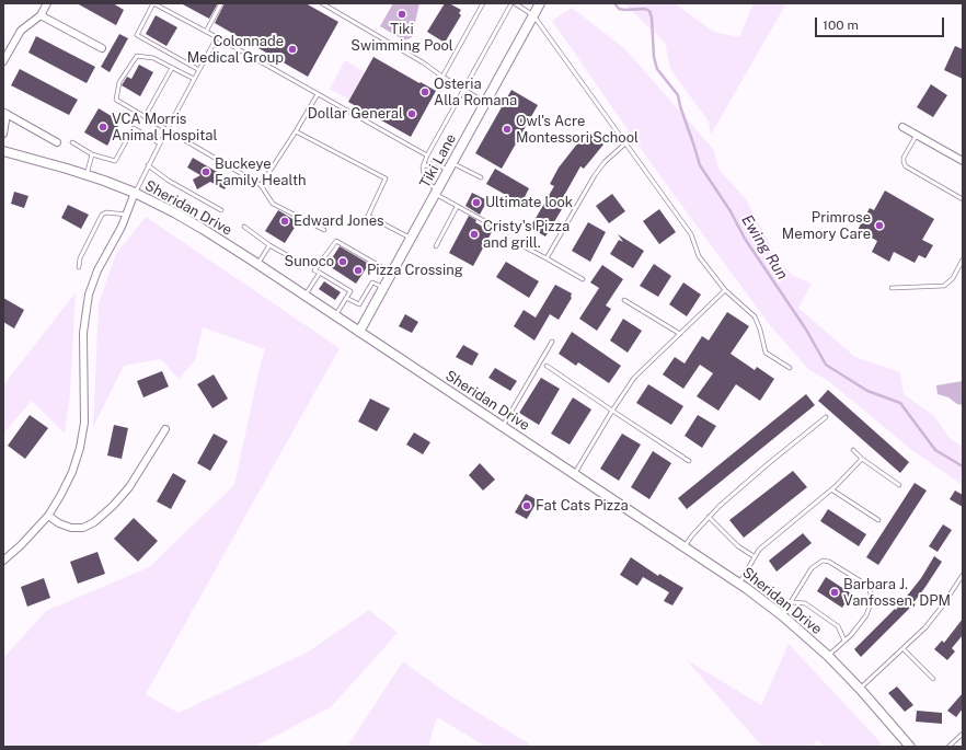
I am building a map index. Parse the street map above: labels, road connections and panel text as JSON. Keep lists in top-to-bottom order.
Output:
{
  "streets": {
    "street": ["Tiki Lane", "Sheridan Drive"]
  },
  "crossings": [
    ["Tiki Lane", "Sheridan Drive"]
  ],
  "water": ["Ewing Run"],
  "places": [
    "Tiki Swimming Pool",
    "Colonnade Medical Group",
    "Osteria Alla Romana",
    "Dollar General",
    "VCA Morris Animal Hospital",
    "Owl's Acre Montessori School",
    "Buckeye Family Health",
    "Ultimate look",
    "Edward Jones",
    "Primrose Memory Care",
    "Cristy's Pizza and grill.",
    "Sunoco",
    "Pizza Crossing",
    "Fat Cats Pizza",
    "Barbara J. Vanfossen, DPM"
  ],
  "scale_bar": "100 m"
}
